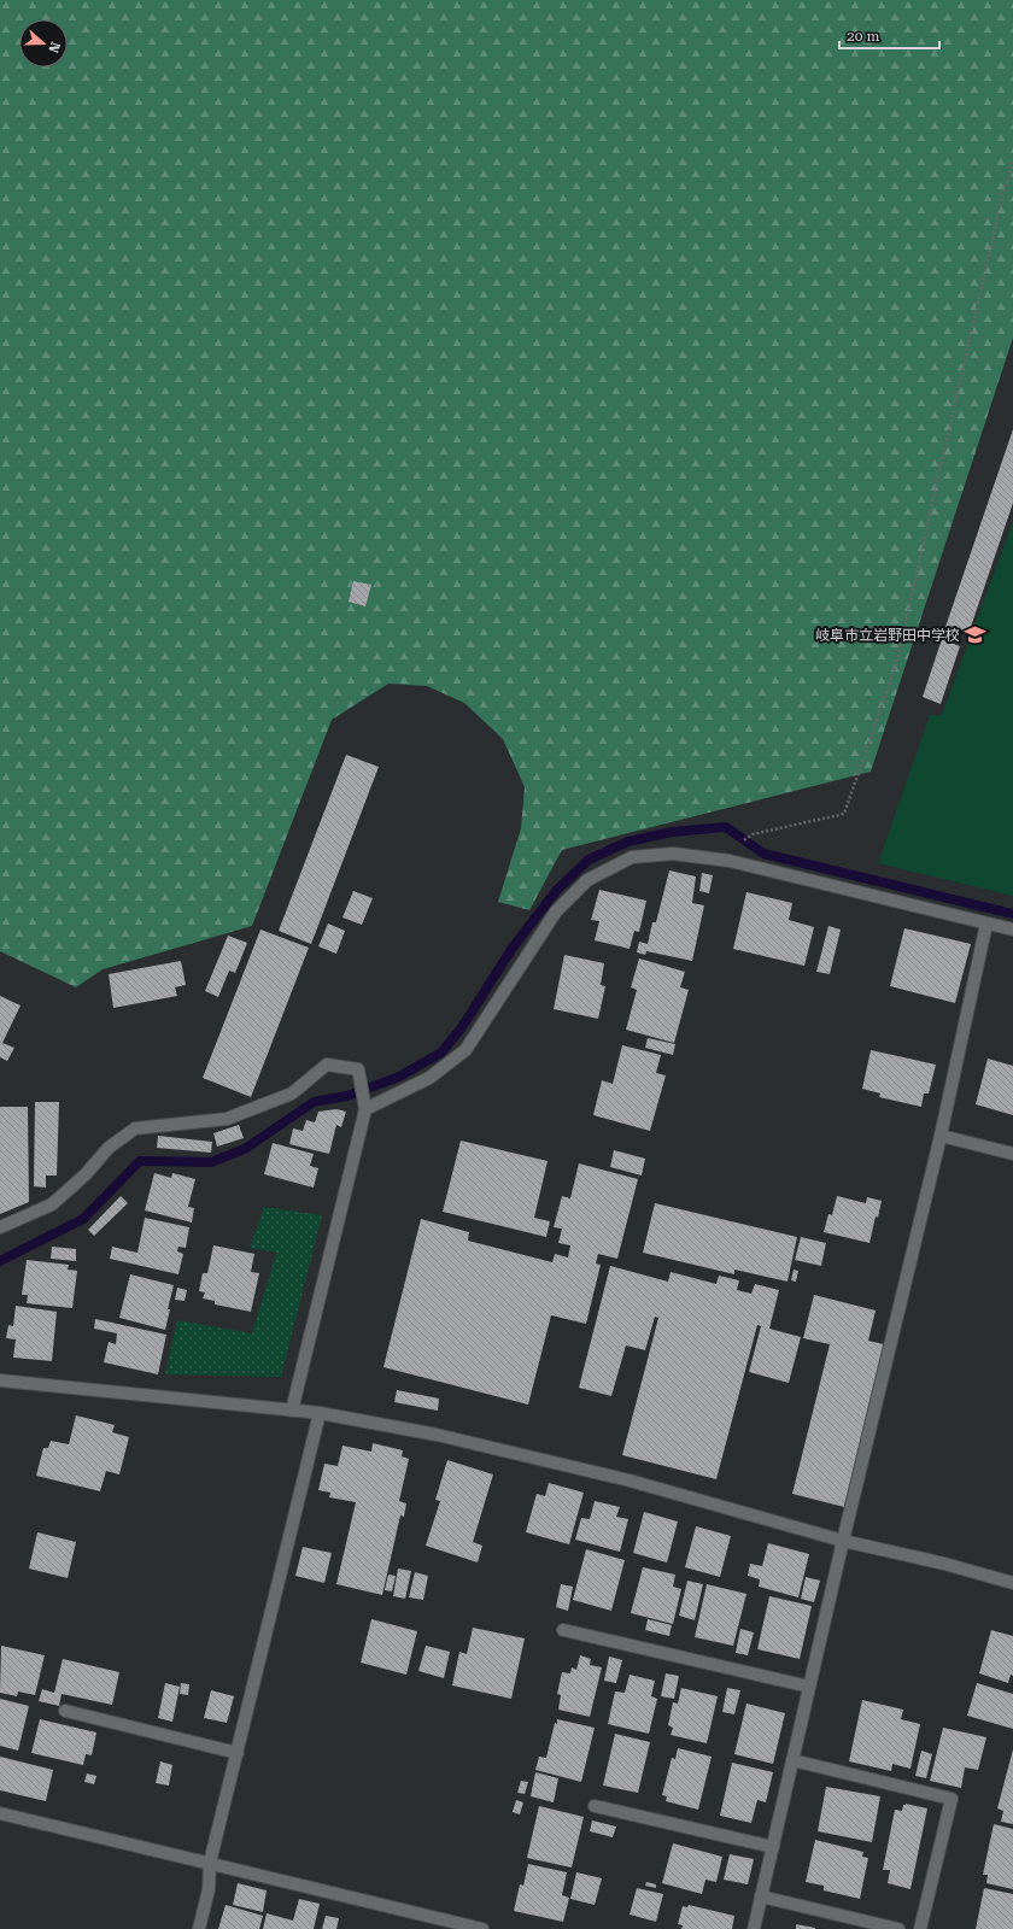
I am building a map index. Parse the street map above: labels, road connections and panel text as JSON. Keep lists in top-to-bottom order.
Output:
{
  "places": {
    "school or university": ["岐阜市立岩野田中学校"]
  },
  "scale_bar": "20 m",
  "north": "right"
}
